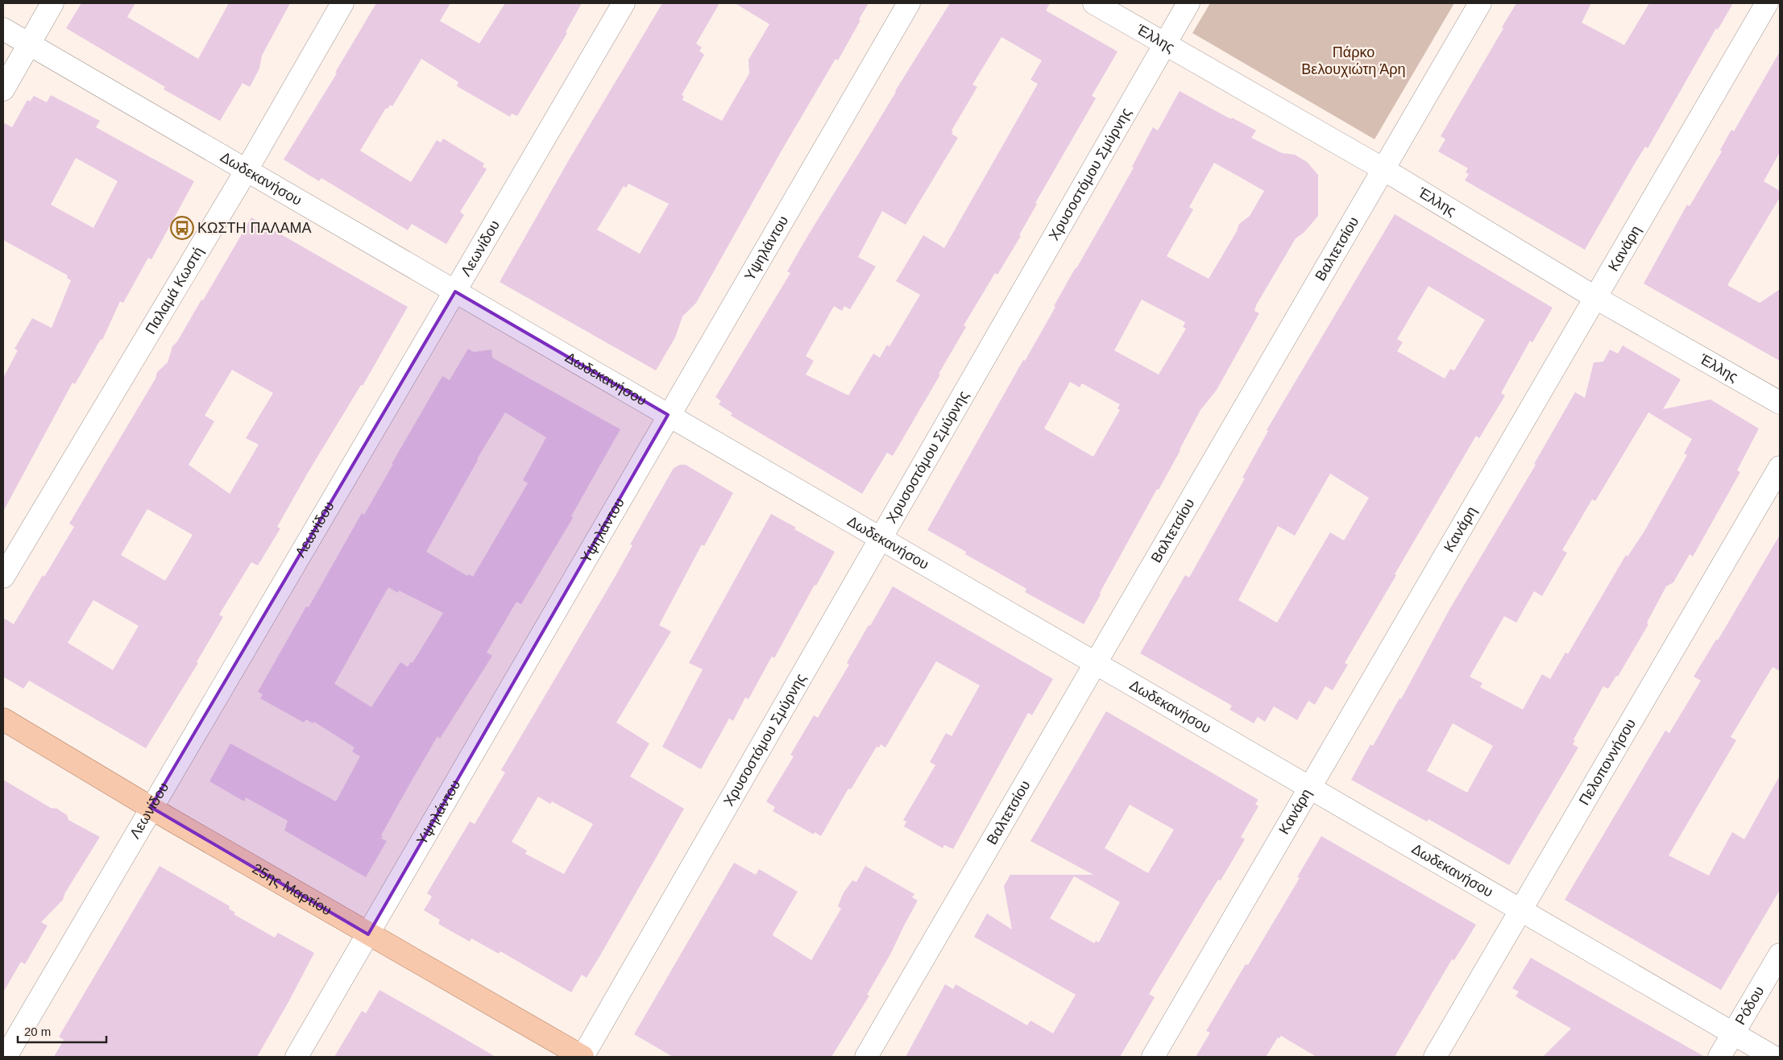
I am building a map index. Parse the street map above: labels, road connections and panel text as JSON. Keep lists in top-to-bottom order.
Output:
{
  "streets": {
    "main road": ["25ης Μαρτίου"],
    "street": [
      "Έλλης",
      "Χρυσοστόμου Σμύρνης",
      "Δωδεκανήσου",
      "Υψηλάντου",
      "Βαλτετσίου",
      "Λεωνίδου",
      "Κανάρη",
      "Παλαμά Κωστή",
      "Πελοποννήσου",
      "Ρόδου"
    ]
  },
  "crossings": [
    ["Έλλης", "Χρυσοστόμου Σμύρνης"],
    ["Έλλης", "Βαλτετσίου"],
    ["Έλλης", "Κανάρη"],
    ["Χρυσοστόμου Σμύρνης", "Δωδεκανήσου"],
    ["Χρυσοστόμου Σμύρνης", "25ης Μαρτίου"],
    ["Δωδεκανήσου", "Υψηλάντου"],
    ["Δωδεκανήσου", "Βαλτετσίου"],
    ["Δωδεκανήσου", "Λεωνίδου"],
    ["Δωδεκανήσου", "Κανάρη"],
    ["Δωδεκανήσου", "Παλαμά Κωστή"],
    ["Δωδεκανήσου", "Πελοποννήσου"],
    ["Δωδεκανήσου", "Ρόδου"],
    ["Υψηλάντου", "25ης Μαρτίου"],
    ["Λεωνίδου", "25ης Μαρτίου"]
  ],
  "parks": ["Πάρκο Βελουχιώτη Άρη"],
  "places": {
    "bus stop": ["ΚΩΣΤΗ ΠΑΛΑΜΑ"]
  },
  "scale_bar": "20 m"
}
